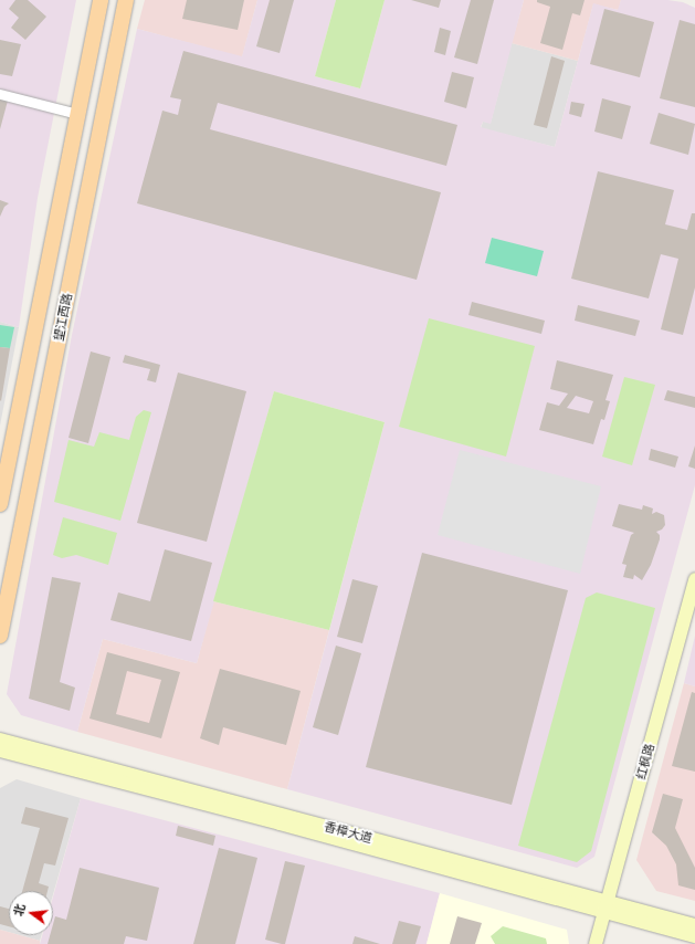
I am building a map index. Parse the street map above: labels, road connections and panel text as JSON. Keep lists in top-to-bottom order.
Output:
{
  "streets": {
    "main road": ["望江西路", "红枫路", "香樟大道"]
  },
  "crossings": [
    ["红枫路", "香樟大道"]
  ],
  "north": "left"
}
